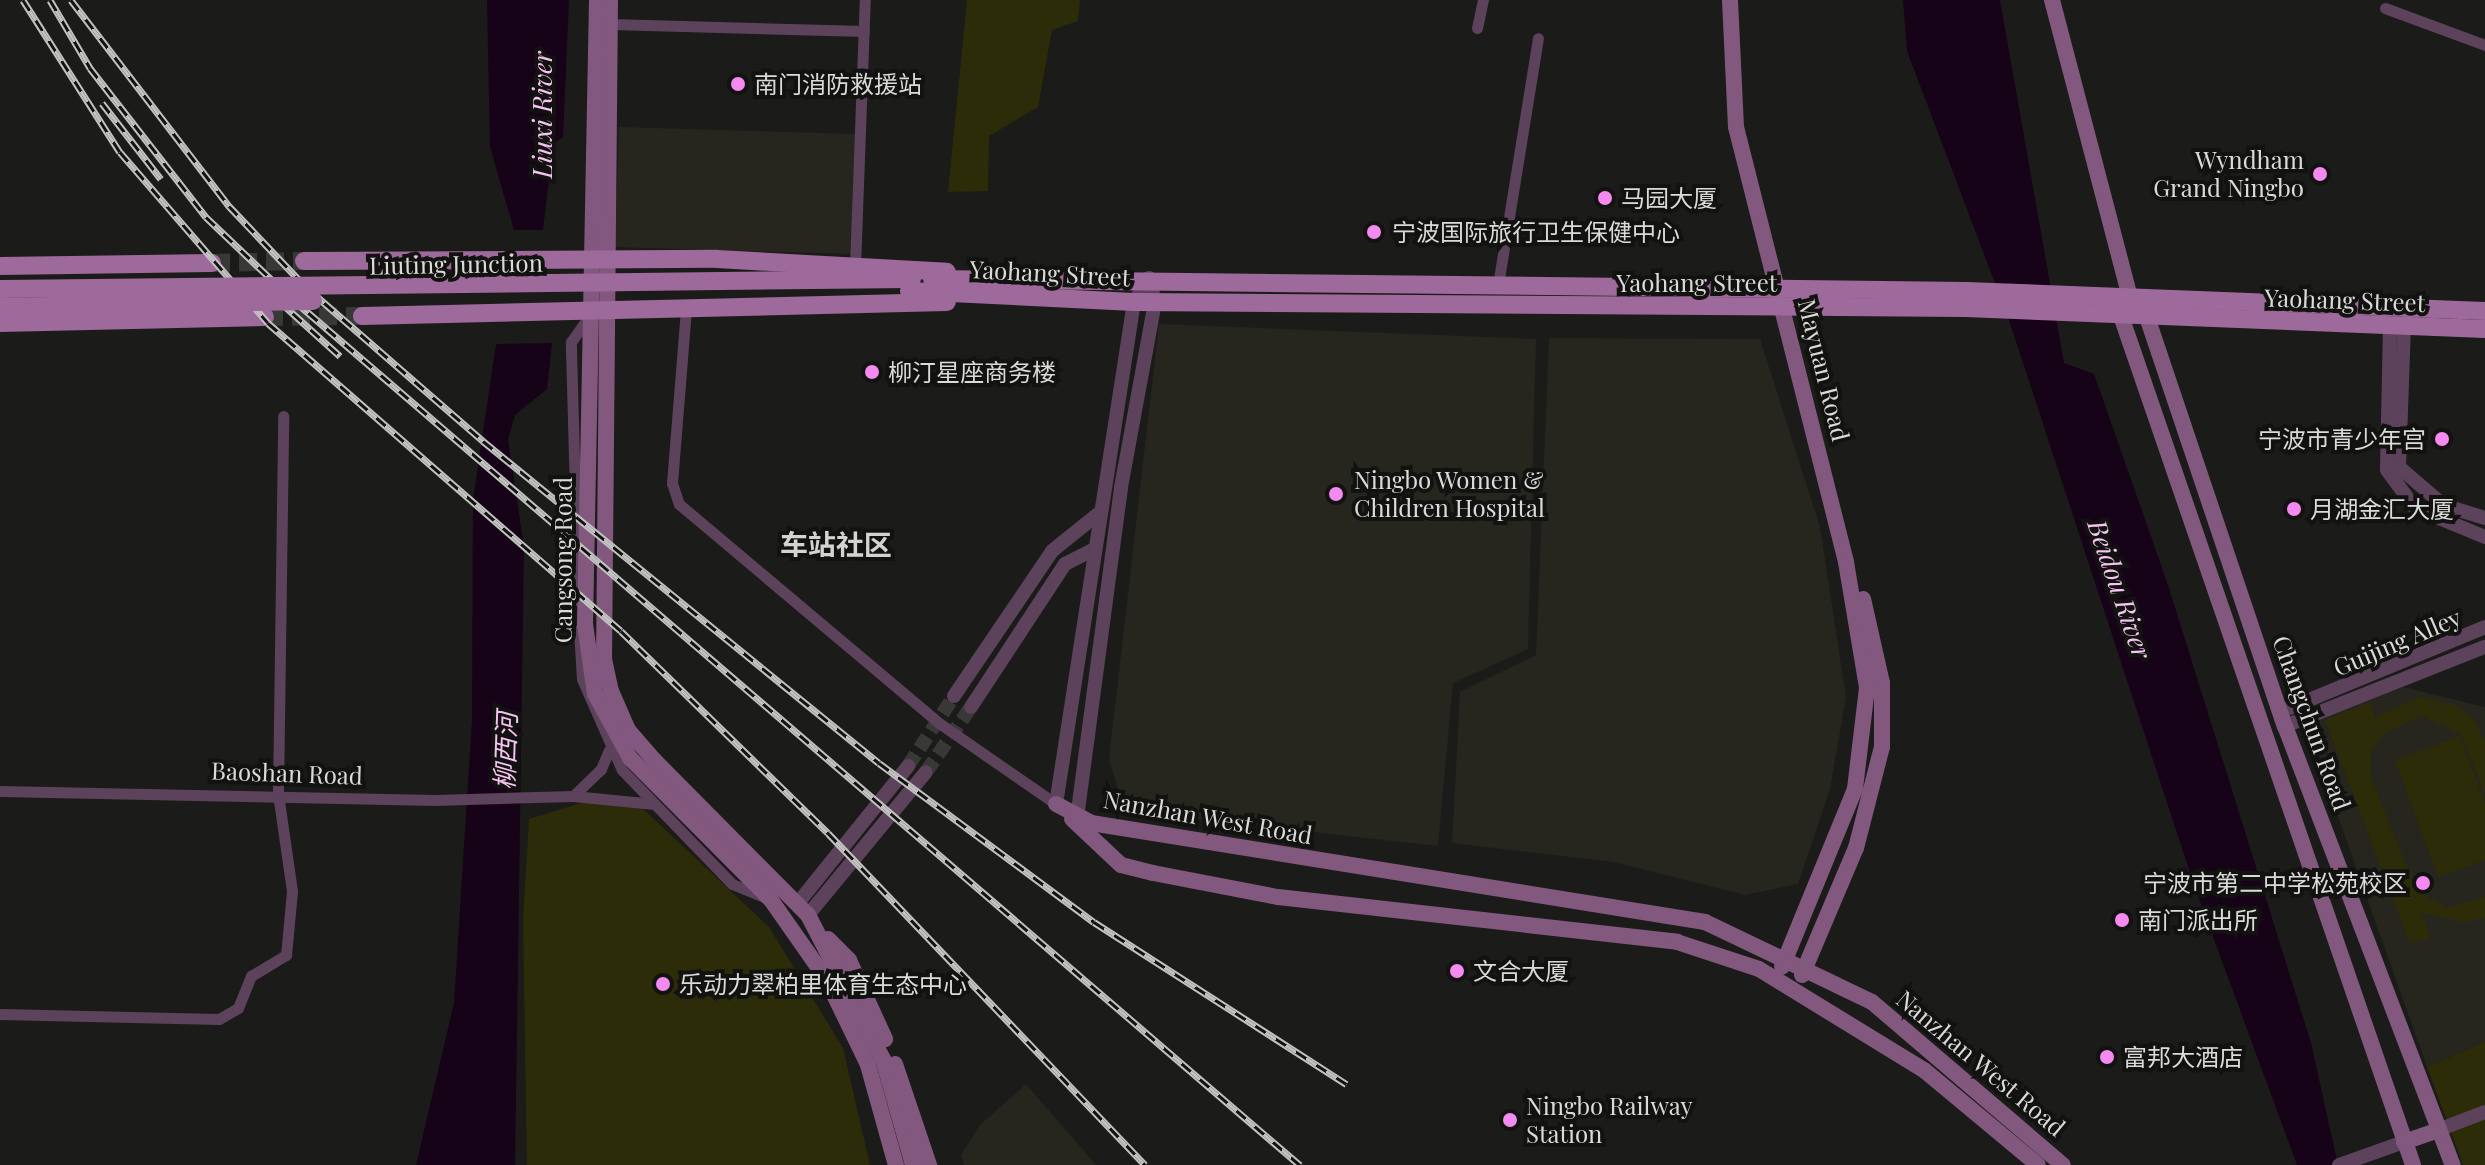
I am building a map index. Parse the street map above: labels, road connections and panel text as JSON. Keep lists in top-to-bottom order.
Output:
{
  "streets": {
    "main road": [
      "Liuting Junction",
      "Yaohang Street",
      "Mayuan Road",
      "Cangsong Road",
      "Changchun Road",
      "Nanzhan West Road"
    ],
    "street": ["Guijing Alley", "Baoshan Road"]
  },
  "crossings": [
    ["Liuting Junction", "Yaohang Street"],
    ["Yaohang Street", "Mayuan Road"],
    ["Yaohang Street", "Changchun Road"],
    ["Mayuan Road", "Nanzhan West Road"],
    ["Guijing Alley", "Changchun Road"]
  ],
  "districts": ["车站社区"],
  "water": ["Liuxi River", "Beidou River", "柳西河"],
  "places": [
    "南门消防救援站",
    "Wyndham Grand Ningbo",
    "马园大厦",
    "宁波国际旅行卫生保健中心",
    "柳汀星座商务楼",
    "宁波市青少年宫",
    "Ningbo Women & Children Hospital",
    "月湖金汇大厦",
    "宁波市第二中学松苑校区",
    "南门派出所",
    "文合大厦",
    "乐动力翠柏里体育生态中心",
    "富邦大酒店",
    "Ningbo Railway Station"
  ]
}
